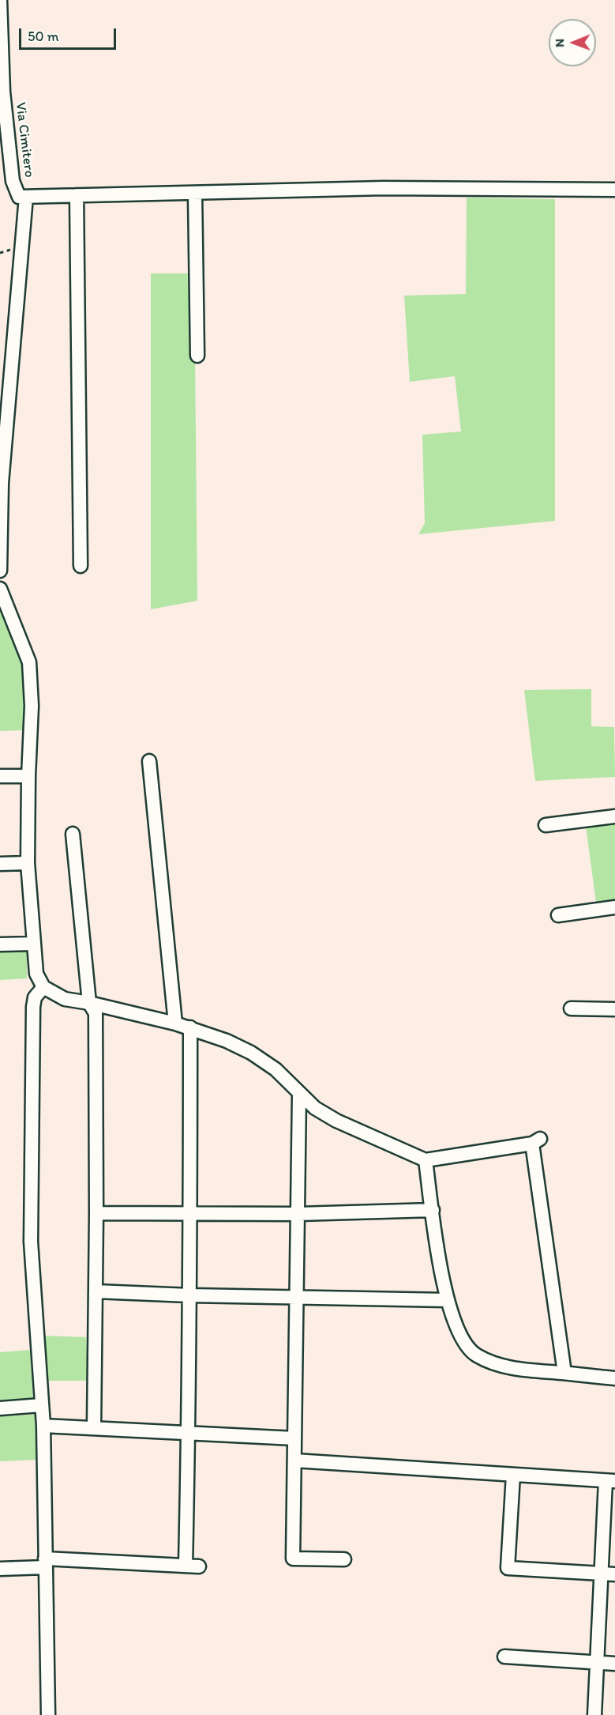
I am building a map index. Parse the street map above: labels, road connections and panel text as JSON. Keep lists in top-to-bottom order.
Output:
{
  "streets": {
    "street": ["Via Cimitero"]
  },
  "scale_bar": "50 m",
  "north": "left"
}
